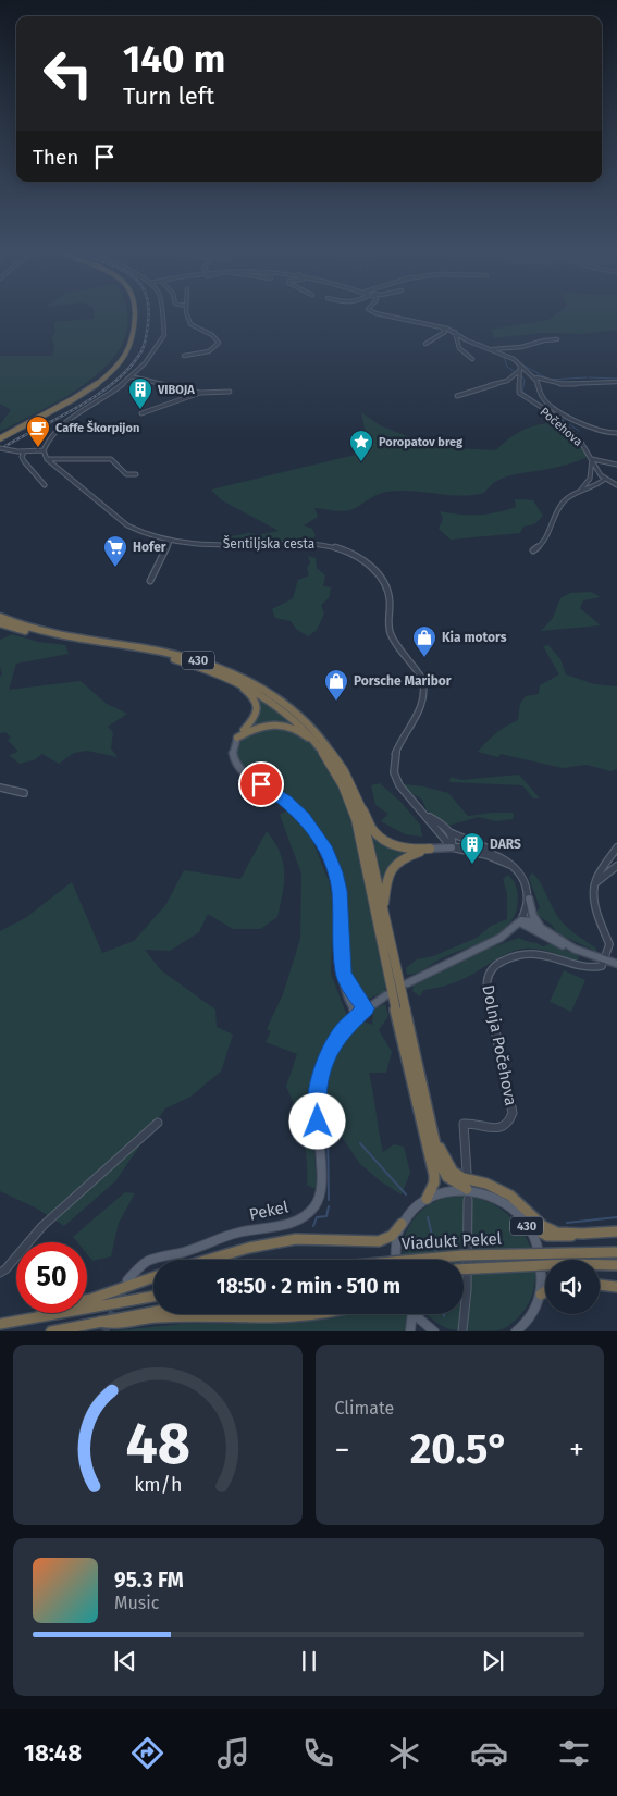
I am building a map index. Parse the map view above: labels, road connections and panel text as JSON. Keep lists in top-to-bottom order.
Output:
{
  "streets": {
    "highway": ["430", "Viadukt Pekel"],
    "main road": ["Pekel"],
    "street": ["Počehova", "Šentiljska cesta", "Dolnja Počehova"]
  },
  "places": {
    "building": ["VIBOJA", "DARS"],
    "cafe": ["Caffe Škorpijon"],
    "place": ["Poropatov breg"],
    "supermarket": ["Hofer"],
    "shop": ["Kia motors", "Porsche Maribor"]
  },
  "page": {
    "turn": ["140 m", "Turn left"],
    "then": "Then",
    "limit": "50",
    "trip": "18:50 · 2 min · 510 m",
    "tile": "Climate",
    "heat": ["−", "20.5°", "+"],
    "song": ["95.3 FM", "Music"],
    "tabs": "18:48",
    "gauge": ["48", "km/h"]
  }
}
